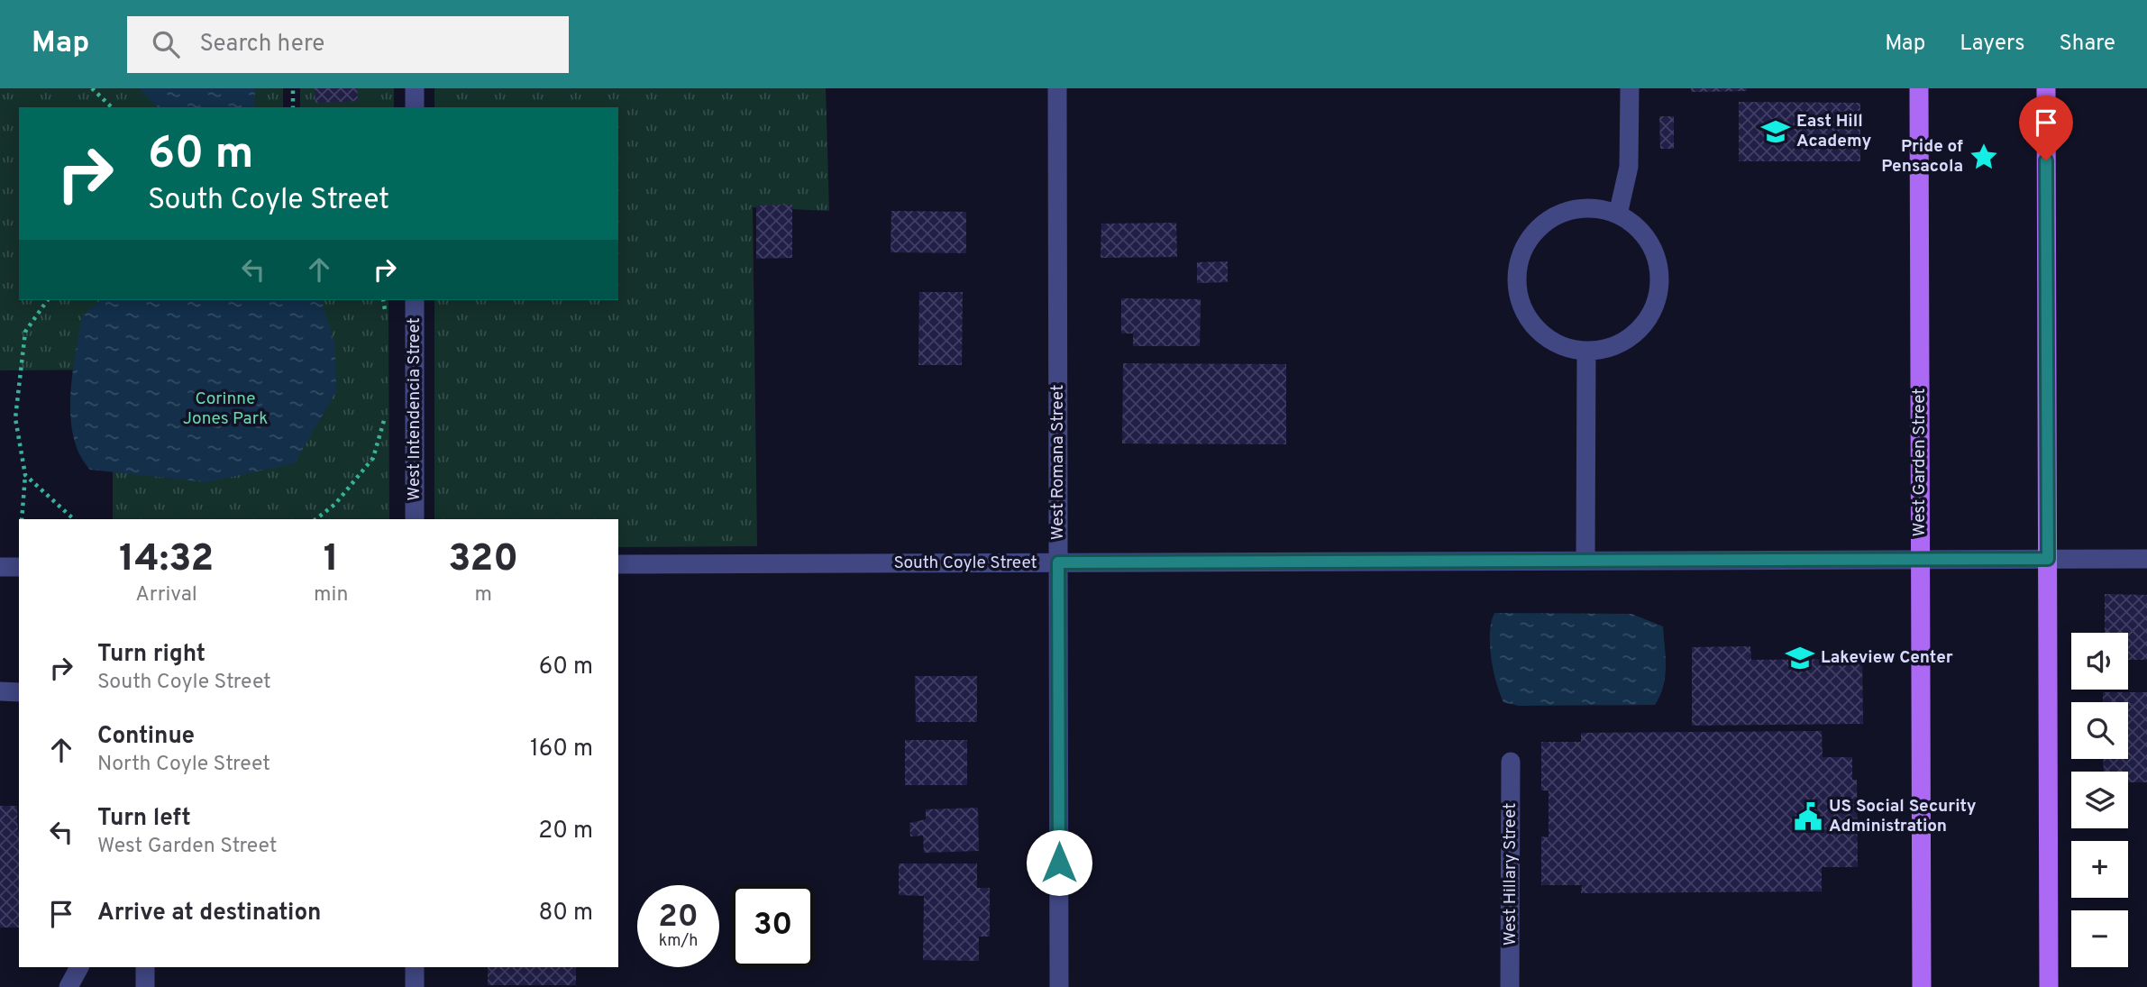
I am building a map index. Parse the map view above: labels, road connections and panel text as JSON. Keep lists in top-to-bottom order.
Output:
{
  "streets": {
    "main road": ["West Garden Street"],
    "street": [
      "West Intendencia Street",
      "West Romana Street",
      "South Coyle Street",
      "West Hillary Street"
    ]
  },
  "crossings": [
    ["West Romana Street", "South Coyle Street"],
    ["West Garden Street", "South Coyle Street"]
  ],
  "parks": ["Corinne Jones Park"],
  "places": {
    "school or university": ["East Hill Academy", "Lakeview Center"],
    "place": ["Pride of Pensacola"],
    "public building": ["US Social Security Administration"]
  },
  "page": {
    "header": "Map",
    "search": "Search here",
    "nav": ["Map", "Layers", "Share"],
    "turn": ["60 m", "South Coyle Street"],
    "eta": [
      "14:32",
      "Arrival",
      "1",
      "min",
      "320",
      "m"
    ],
    "list": [
      {
        "name": "Turn right",
        "note": "South Coyle Street",
        "value": "60 m"
      },
      {
        "name": "Continue",
        "note": "North Coyle Street",
        "value": "160 m"
      },
      {
        "name": "Turn left",
        "note": "West Garden Street",
        "value": "20 m"
      },
      {
        "name": "Arrive at destination",
        "value": "80 m"
      }
    ],
    "map_buttons": ["+", "−"],
    "speed": "20 km/h",
    "limit": "30"
  }
}
